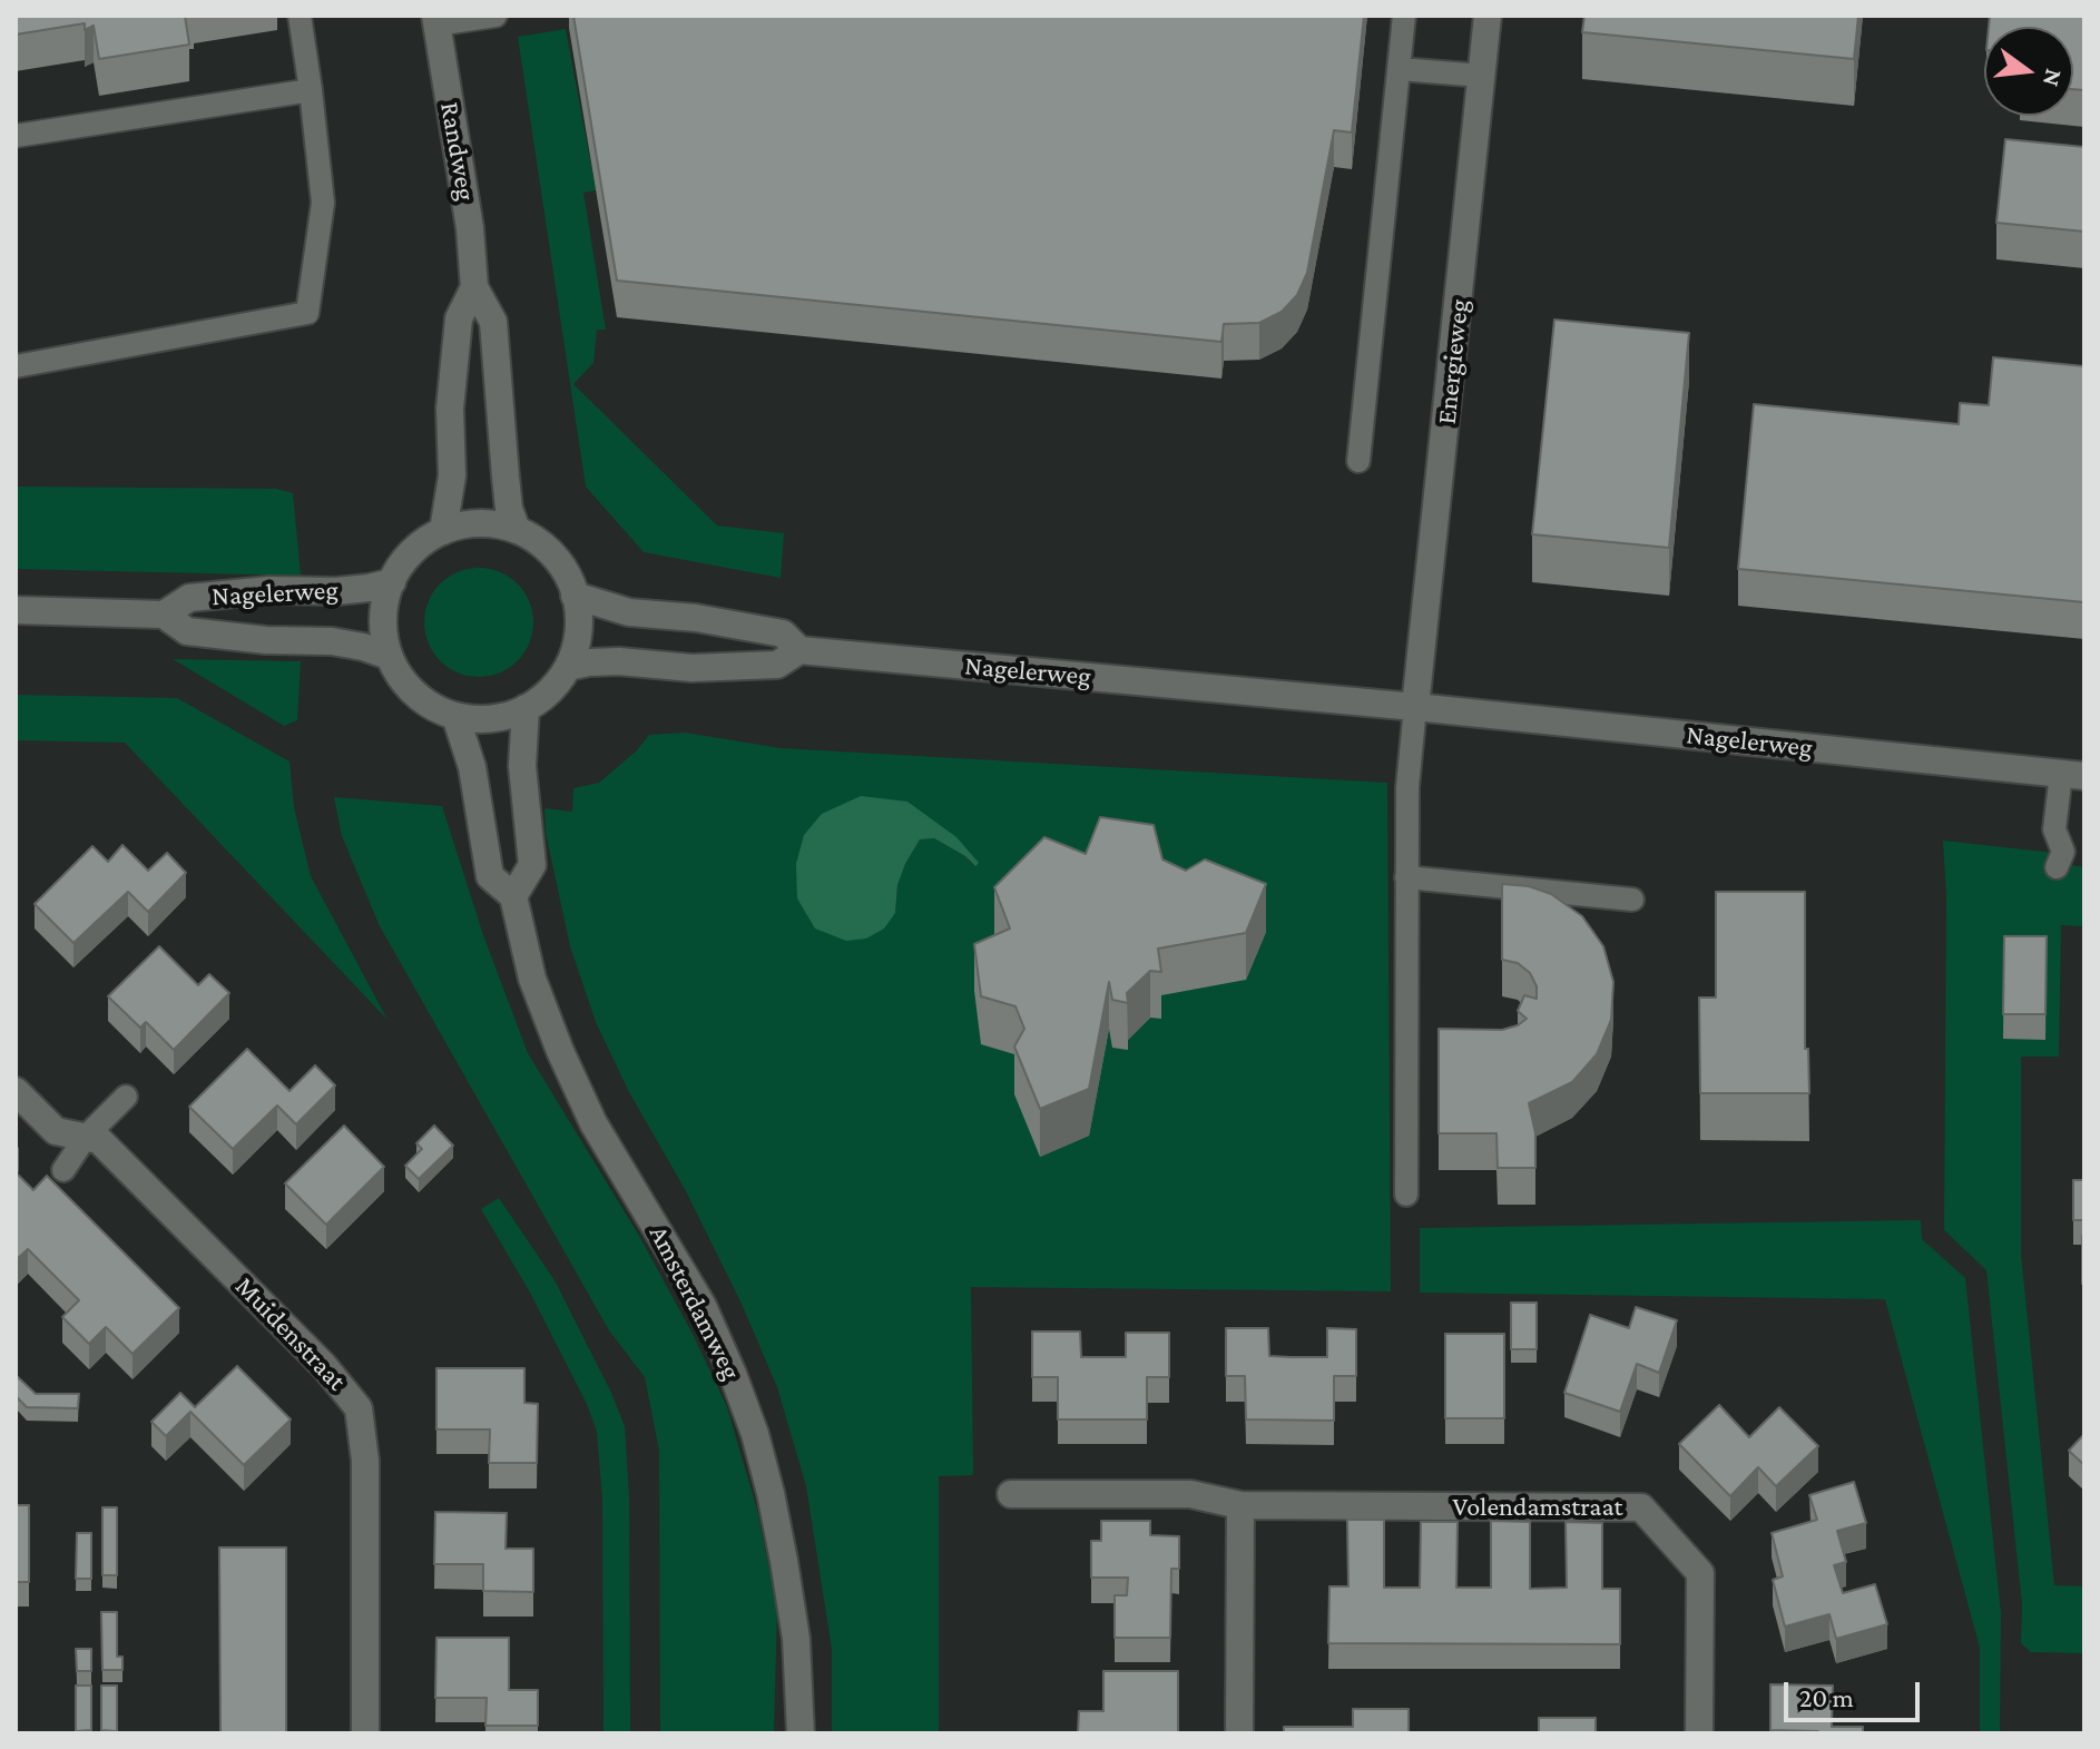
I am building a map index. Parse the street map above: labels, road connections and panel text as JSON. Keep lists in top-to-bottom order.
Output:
{
  "streets": {
    "street": [
      "Randweg",
      "Energieweg",
      "Nagelerweg",
      "Amsterdamweg",
      "Muidenstraat",
      "Volendamstraat"
    ]
  },
  "crossings": [
    ["Randweg", "Nagelerweg"],
    ["Randweg", "Amsterdamweg"],
    ["Energieweg", "Nagelerweg"],
    ["Nagelerweg", "Amsterdamweg"]
  ],
  "scale_bar": "20 m",
  "north": "right"
}
